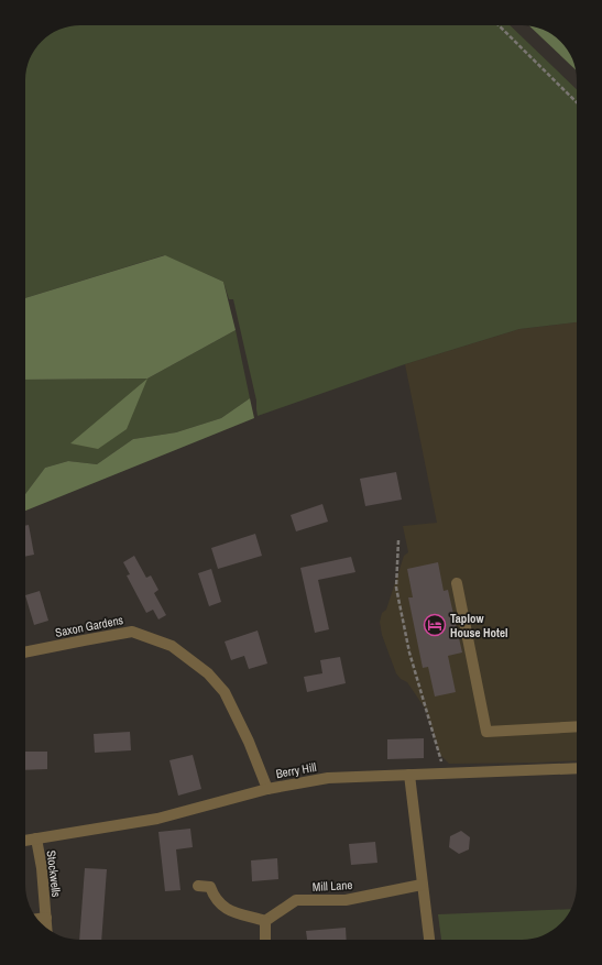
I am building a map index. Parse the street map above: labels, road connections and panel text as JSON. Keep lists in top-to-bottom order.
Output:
{
  "streets": {
    "street": [
      "Saxon Gardens",
      "Berry Hill",
      "Stockwells",
      "Mill Lane"
    ]
  },
  "crossings": [
    ["Saxon Gardens", "Berry Hill"],
    ["Berry Hill", "Stockwells"]
  ],
  "places": {
    "hotel": ["Taplow House Hotel"]
  }
}
